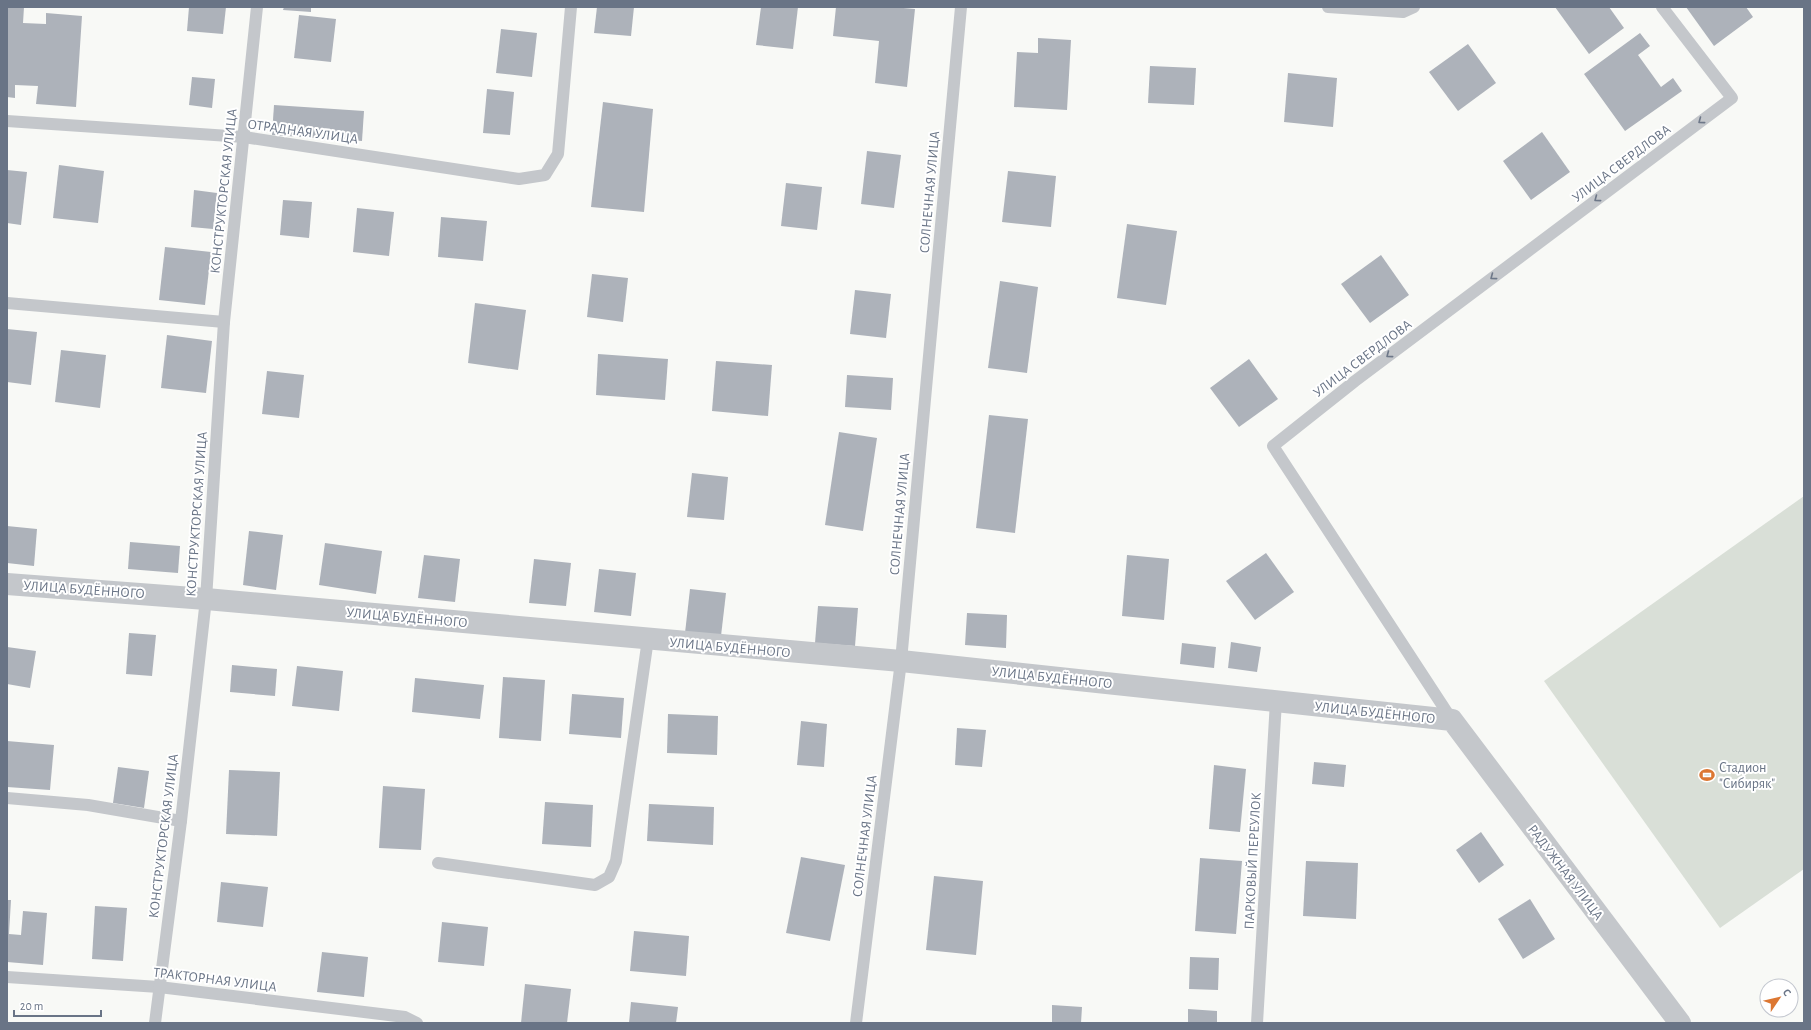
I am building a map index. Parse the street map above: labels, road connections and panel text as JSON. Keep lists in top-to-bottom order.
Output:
{
  "streets": {
    "street": ["УЛИЦА БУДЁННОГО", "РАДУЖНАЯ УЛИЦА"],
    "lane": [
      "ОТРАДНАЯ УЛИЦА",
      "УЛИЦА СВЕРДЛОВА",
      "КОНСТРУКТОРСКАЯ УЛИЦА",
      "СОЛНЕЧНАЯ УЛИЦА",
      "ПАРКОВЫЙ ПЕРЕУЛОК",
      "ТРАКТОРНАЯ УЛИЦА"
    ]
  },
  "crossings": [
    ["ОТРАДНАЯ УЛИЦА", "КОНСТРУКТОРСКАЯ УЛИЦА"],
    ["УЛИЦА СВЕРДЛОВА", "УЛИЦА БУДЁННОГО"],
    ["УЛИЦА СВЕРДЛОВА", "РАДУЖНАЯ УЛИЦА"],
    ["КОНСТРУКТОРСКАЯ УЛИЦА", "УЛИЦА БУДЁННОГО"],
    ["КОНСТРУКТОРСКАЯ УЛИЦА", "ТРАКТОРНАЯ УЛИЦА"],
    ["СОЛНЕЧНАЯ УЛИЦА", "УЛИЦА БУДЁННОГО"],
    ["УЛИЦА БУДЁННОГО", "ПАРКОВЫЙ ПЕРЕУЛОК"],
    ["УЛИЦА БУДЁННОГО", "РАДУЖНАЯ УЛИЦА"]
  ],
  "places": {
    "sports": ["Стадион \"Сибиряк\""]
  },
  "scale_bar": "20 m",
  "north": "top right"
}
